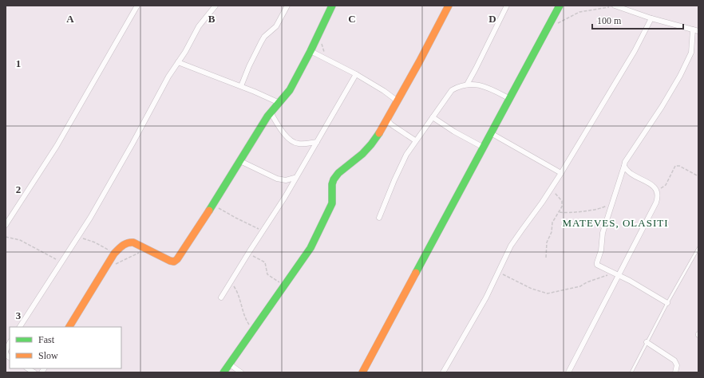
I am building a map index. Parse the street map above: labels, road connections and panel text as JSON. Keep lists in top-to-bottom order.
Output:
{
  "districts": ["MATEVES, OLASITI"],
  "legend": ["Fast", "Slow"],
  "scale_bar": "100 m",
  "grid": {
    "columns": [
      "A",
      "B",
      "C",
      "D"
    ],
    "rows": ["1", "2", "3"]
  }
}
